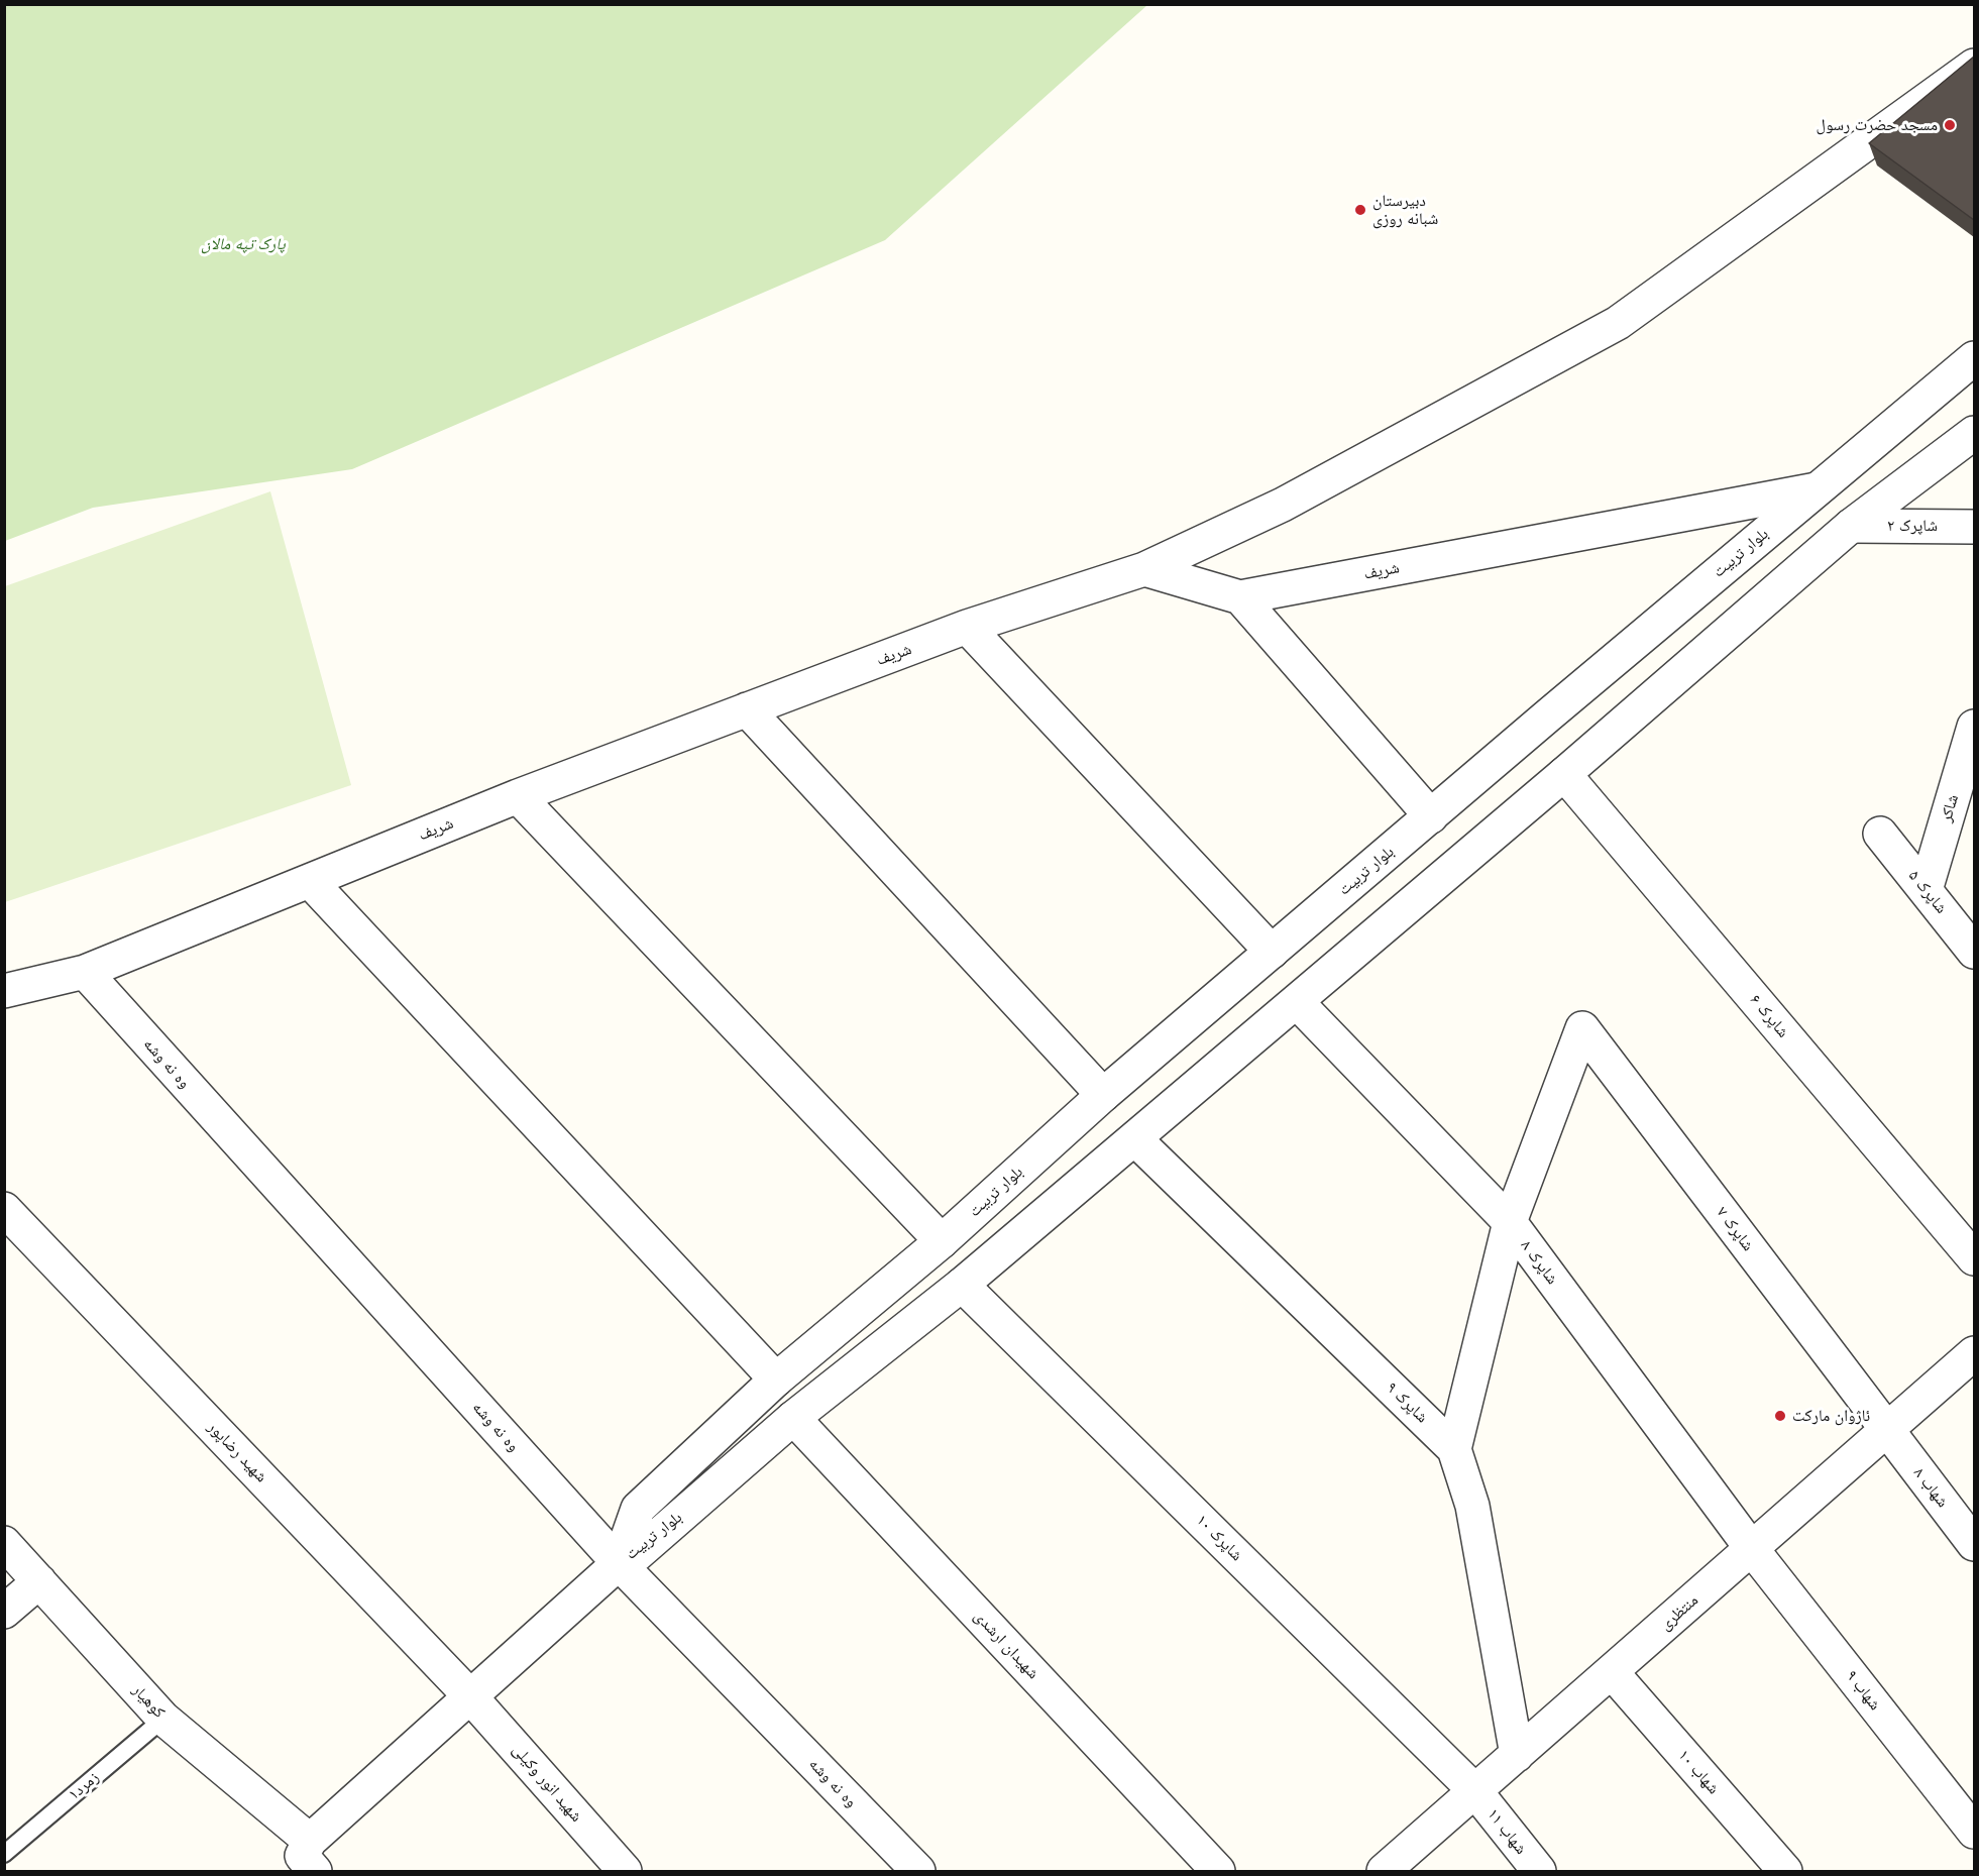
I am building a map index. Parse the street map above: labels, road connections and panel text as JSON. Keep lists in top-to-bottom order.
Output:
{
  "streets": {
    "street": [
      "شاپرک ۲",
      "بلوار تربیت",
      "شریف",
      "شاکر",
      "شاپرک ۵",
      "شاپرک ۶",
      "وه نه وشه",
      "شاپرک ۷",
      "شاپرک ۸",
      "شاپرک ۹",
      "شهید رضاپور",
      "شهاب ۸",
      "شاپرک ۱۰",
      "منتظری",
      "شهیدان ارشدی",
      "شهاب ۹",
      "کوهیار",
      "شهاب ۱۰",
      "شهید انور وکیلی",
      "شهاب ۱۱"
    ],
    "lane": ["زمرد۱"]
  },
  "crossings": [
    ["شاپرک ۲", "بلوار تربیت"],
    ["بلوار تربیت", "شریف"],
    ["بلوار تربیت", "شاپرک ۶"],
    ["بلوار تربیت", "وه نه وشه"],
    ["بلوار تربیت", "شاپرک ۸"],
    ["بلوار تربیت", "شاپرک ۹"],
    ["بلوار تربیت", "شاپرک ۱۰"],
    ["بلوار تربیت", "شهیدان ارشدی"],
    ["شریف", "وه نه وشه"],
    ["شاکر", "شاپرک ۵"],
    ["شاپرک ۷", "شاپرک ۸"],
    ["شاپرک ۷", "شهاب ۸"],
    ["شاپرک ۷", "منتظری"],
    ["شاپرک ۸", "منتظری"],
    ["شاپرک ۸", "شهاب ۹"],
    ["شاپرک ۹", "منتظری"],
    ["شهید رضاپور", "شهید انور وکیلی"],
    ["شهاب ۸", "منتظری"],
    ["شاپرک ۱۰", "منتظری"],
    ["شاپرک ۱۰", "شهاب ۱۱"],
    ["منتظری", "شهاب ۹"],
    ["منتظری", "شهاب ۱۰"],
    ["منتظری", "شهاب ۱۱"],
    ["کوهیار", "زمرد۱"]
  ],
  "parks": ["پارک تپه مالان"],
  "places": ["مسجد حضرت رسول", "دبیرستان شبانه روزی", "ئاژوان مارکت"]
}
